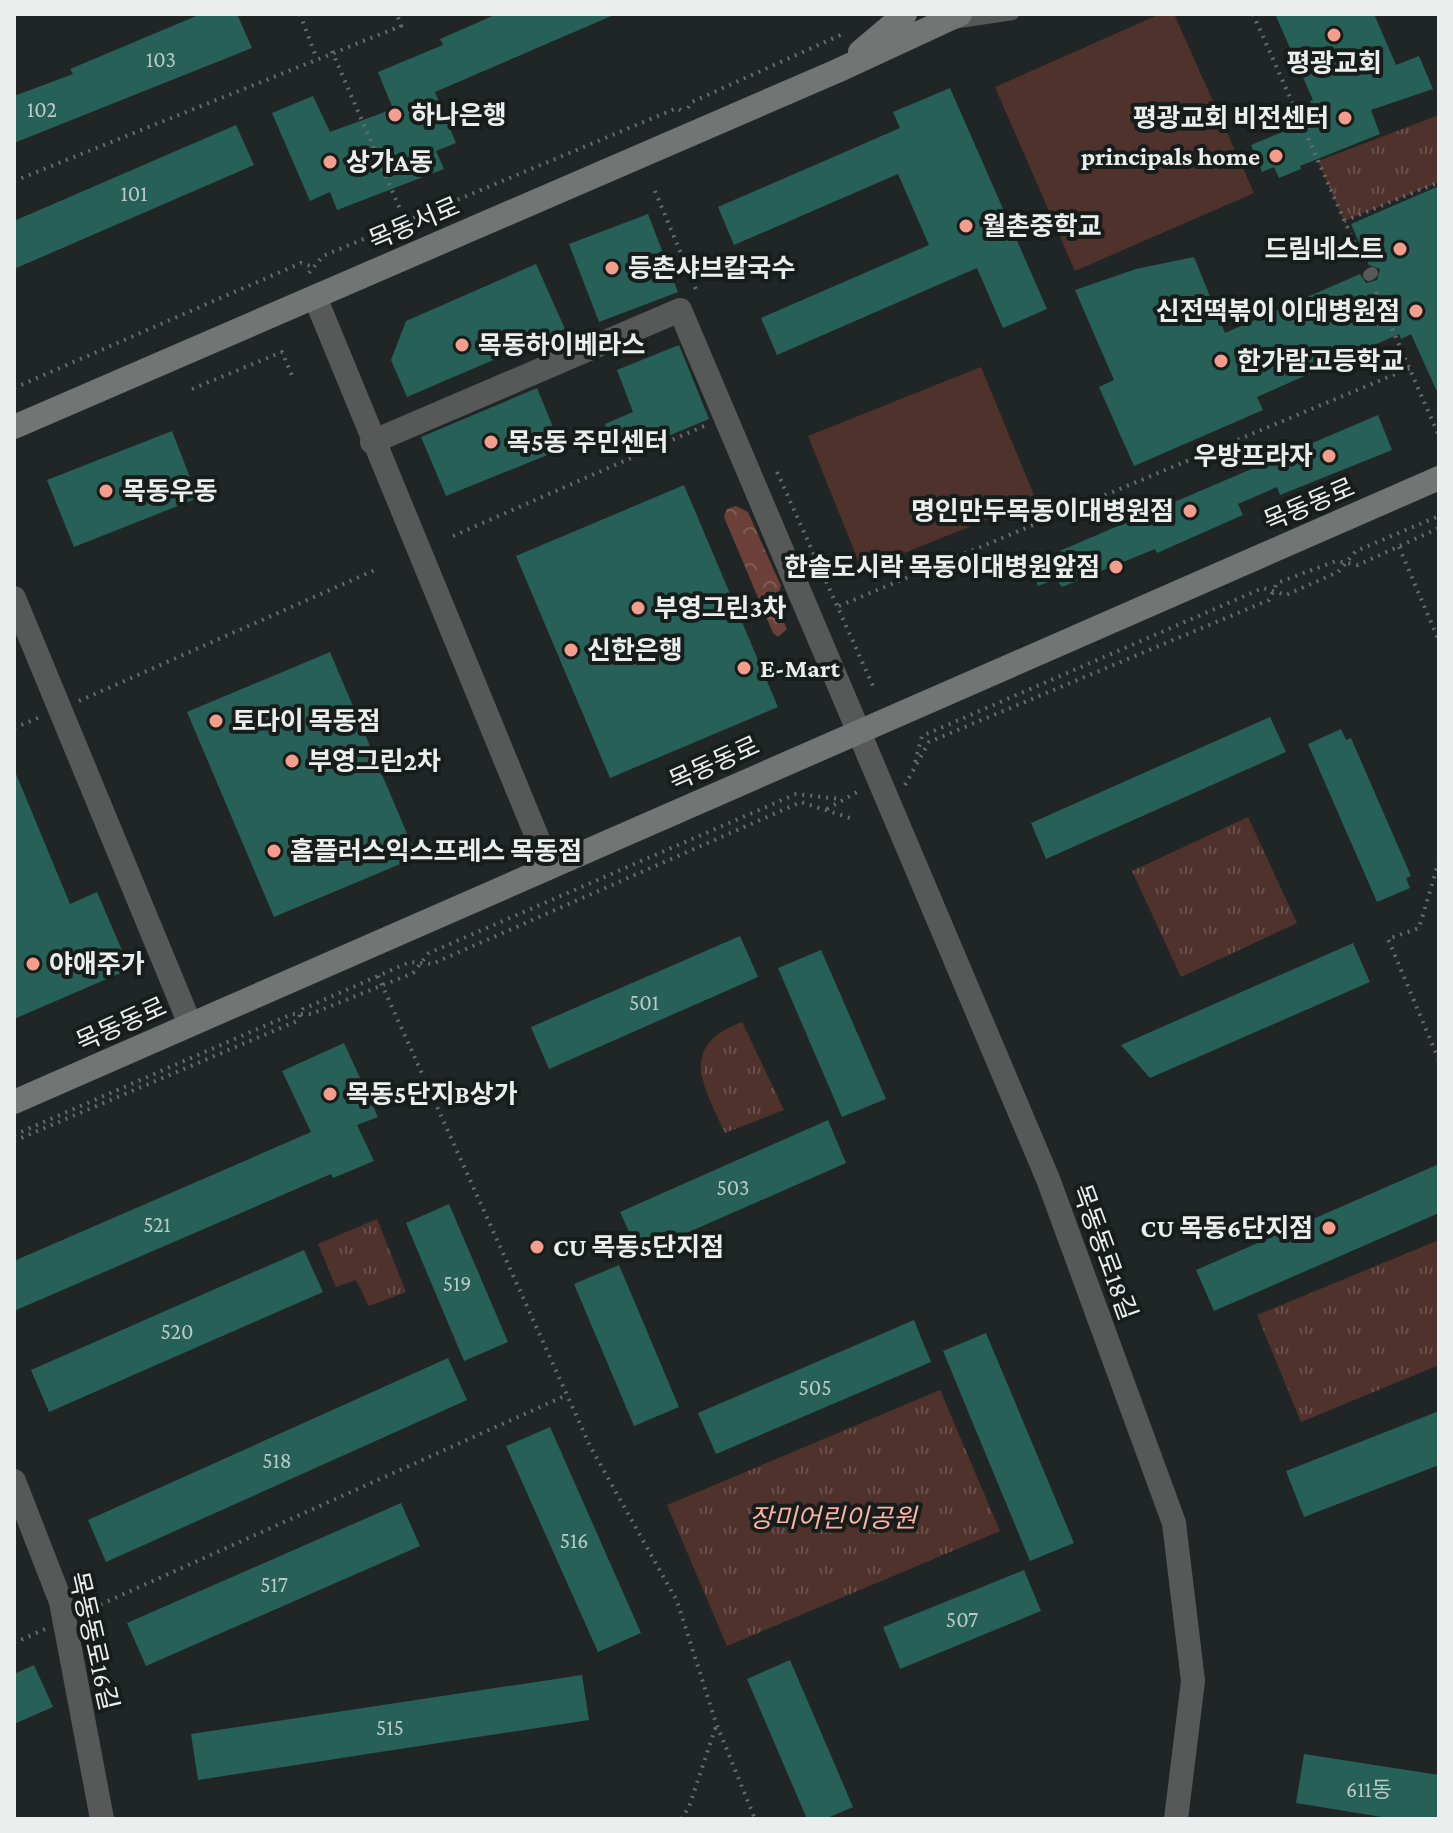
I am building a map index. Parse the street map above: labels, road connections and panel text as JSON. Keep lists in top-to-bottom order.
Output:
{
  "streets": {
    "main road": ["목동서로", "목동동로"],
    "street": ["목동동로18길", "목동동로16길"]
  },
  "crossings": [
    ["목동동로", "목동동로18길"]
  ],
  "parks": ["장미어린이공원"],
  "places": [
    "평광교회",
    "하나은행",
    "평광교회 비전센터",
    "principals home",
    "상가A동",
    "월촌중학교",
    "드림네스트",
    "등촌샤브칼국수",
    "신전떡볶이 이대병원점",
    "목동하이베라스",
    "한가람고등학교",
    "목5동 주민센터",
    "우방프라자",
    "목동우동",
    "명인만두목동이대병원점",
    "한솥도시락 목동이대병원앞점",
    "부영그린3차",
    "신한은행",
    "E-Mart",
    "토다이 목동점",
    "부영그린2차",
    "홈플러스익스프레스 목동점",
    "야애주가",
    "목동5단지B상가",
    "CU 목동6단지점",
    "CU 목동5단지점"
  ],
  "house_numbers": [
    "103",
    "102",
    "101",
    "501",
    "503",
    "521",
    "519",
    "520",
    "505",
    "518",
    "516",
    "517",
    "507",
    "515",
    "611동"
  ]
}
